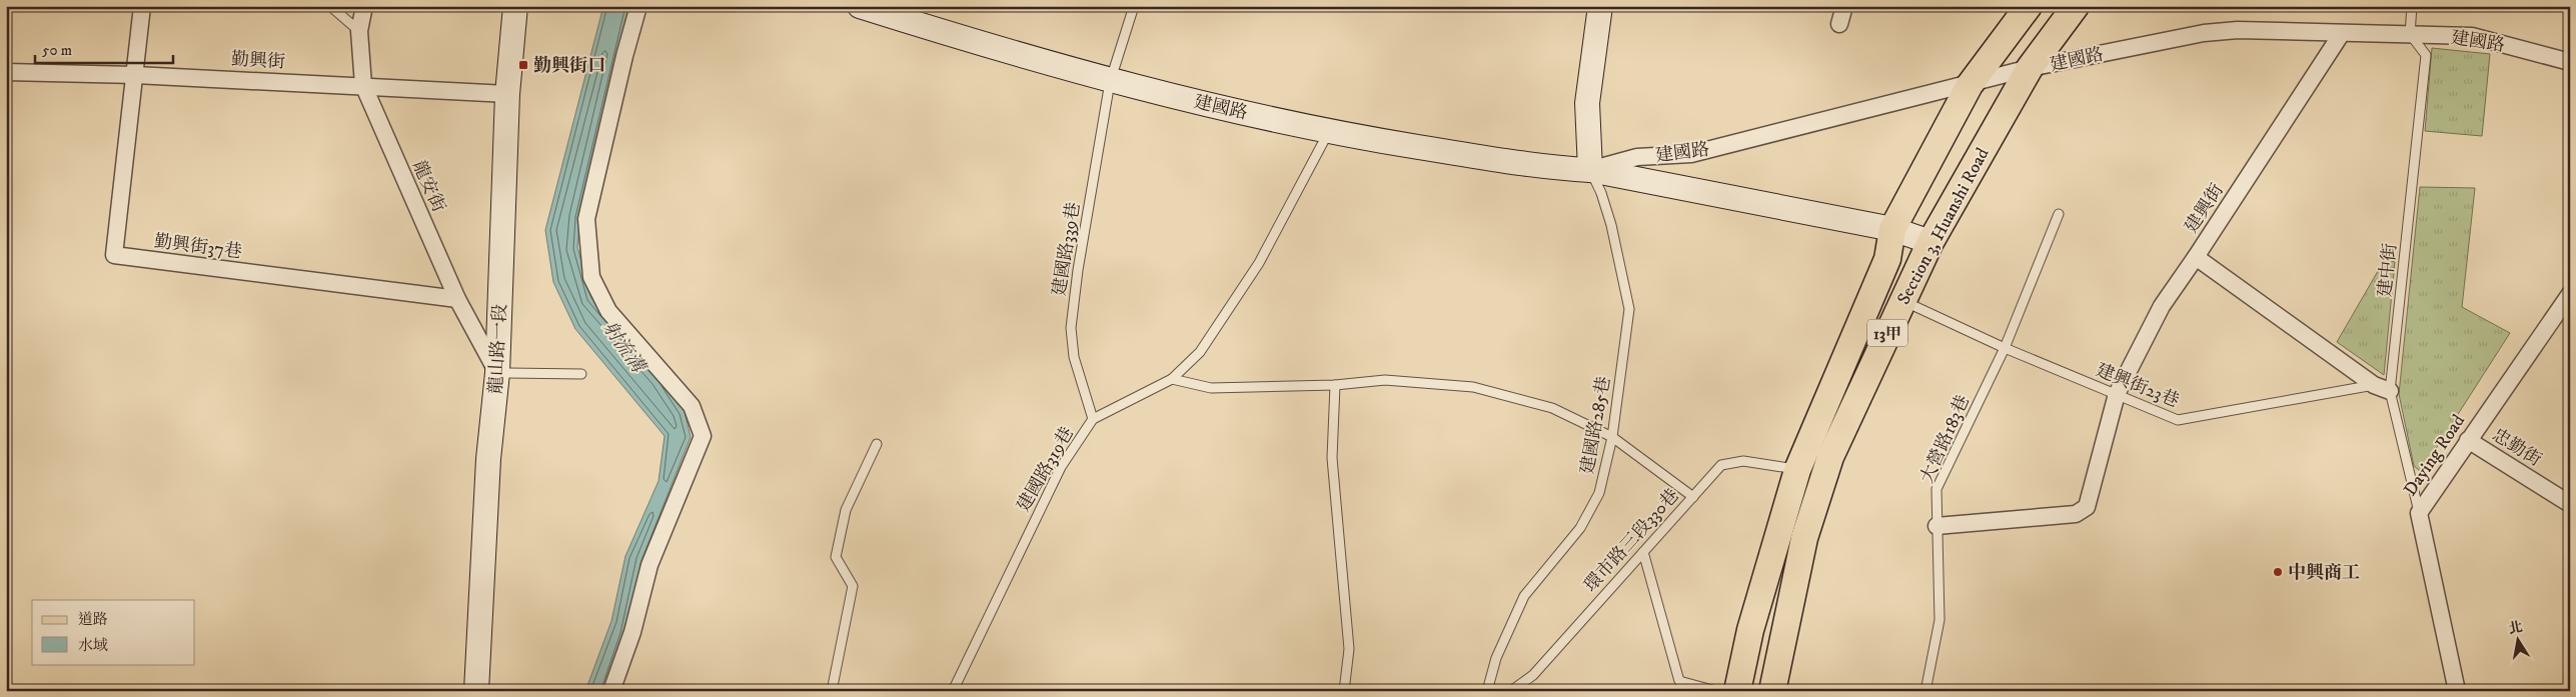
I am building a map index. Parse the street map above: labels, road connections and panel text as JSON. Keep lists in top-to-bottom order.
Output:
{
  "streets": {
    "main road": ["Section 3, Huanshi Road", "13甲"],
    "street": [
      "建國路",
      "勤興街",
      "龍安街",
      "建興街",
      "勤興街37巷",
      "龍山路一段",
      "忠勤街",
      "Daying Road"
    ],
    "lane": [
      "建國路339巷",
      "建中街",
      "建興街23巷",
      "建國路285巷",
      "大營路183巷",
      "建國路319巷",
      "環市路三段330巷"
    ]
  },
  "crossings": [
    ["建國路", "建興街"],
    ["建國路", "Section 3, Huanshi Road"],
    ["建國路", "建國路339巷"],
    ["建國路", "建中街"],
    ["建國路", "建國路285巷"],
    ["建國路", "建國路319巷"],
    ["勤興街", "龍安街"],
    ["勤興街", "勤興街37巷"],
    ["勤興街", "龍山路一段"],
    ["龍安街", "勤興街37巷"],
    ["龍安街", "龍山路一段"],
    ["建興街", "建中街"],
    ["建興街", "建興街23巷"],
    ["Section 3, Huanshi Road", "建興街23巷"],
    ["Section 3, Huanshi Road", "環市路三段330巷"],
    ["建國路339巷", "建國路319巷"],
    ["建中街", "Daying Road"],
    ["建興街23巷", "大營路183巷"],
    ["忠勤街", "Daying Road"]
  ],
  "water": ["射流溝"],
  "places": {
    "transit": ["勤興街口"],
    "other": ["中興商工"]
  },
  "legend": ["道路", "水域"],
  "scale_bar": "50 m",
  "north": "top"
}
